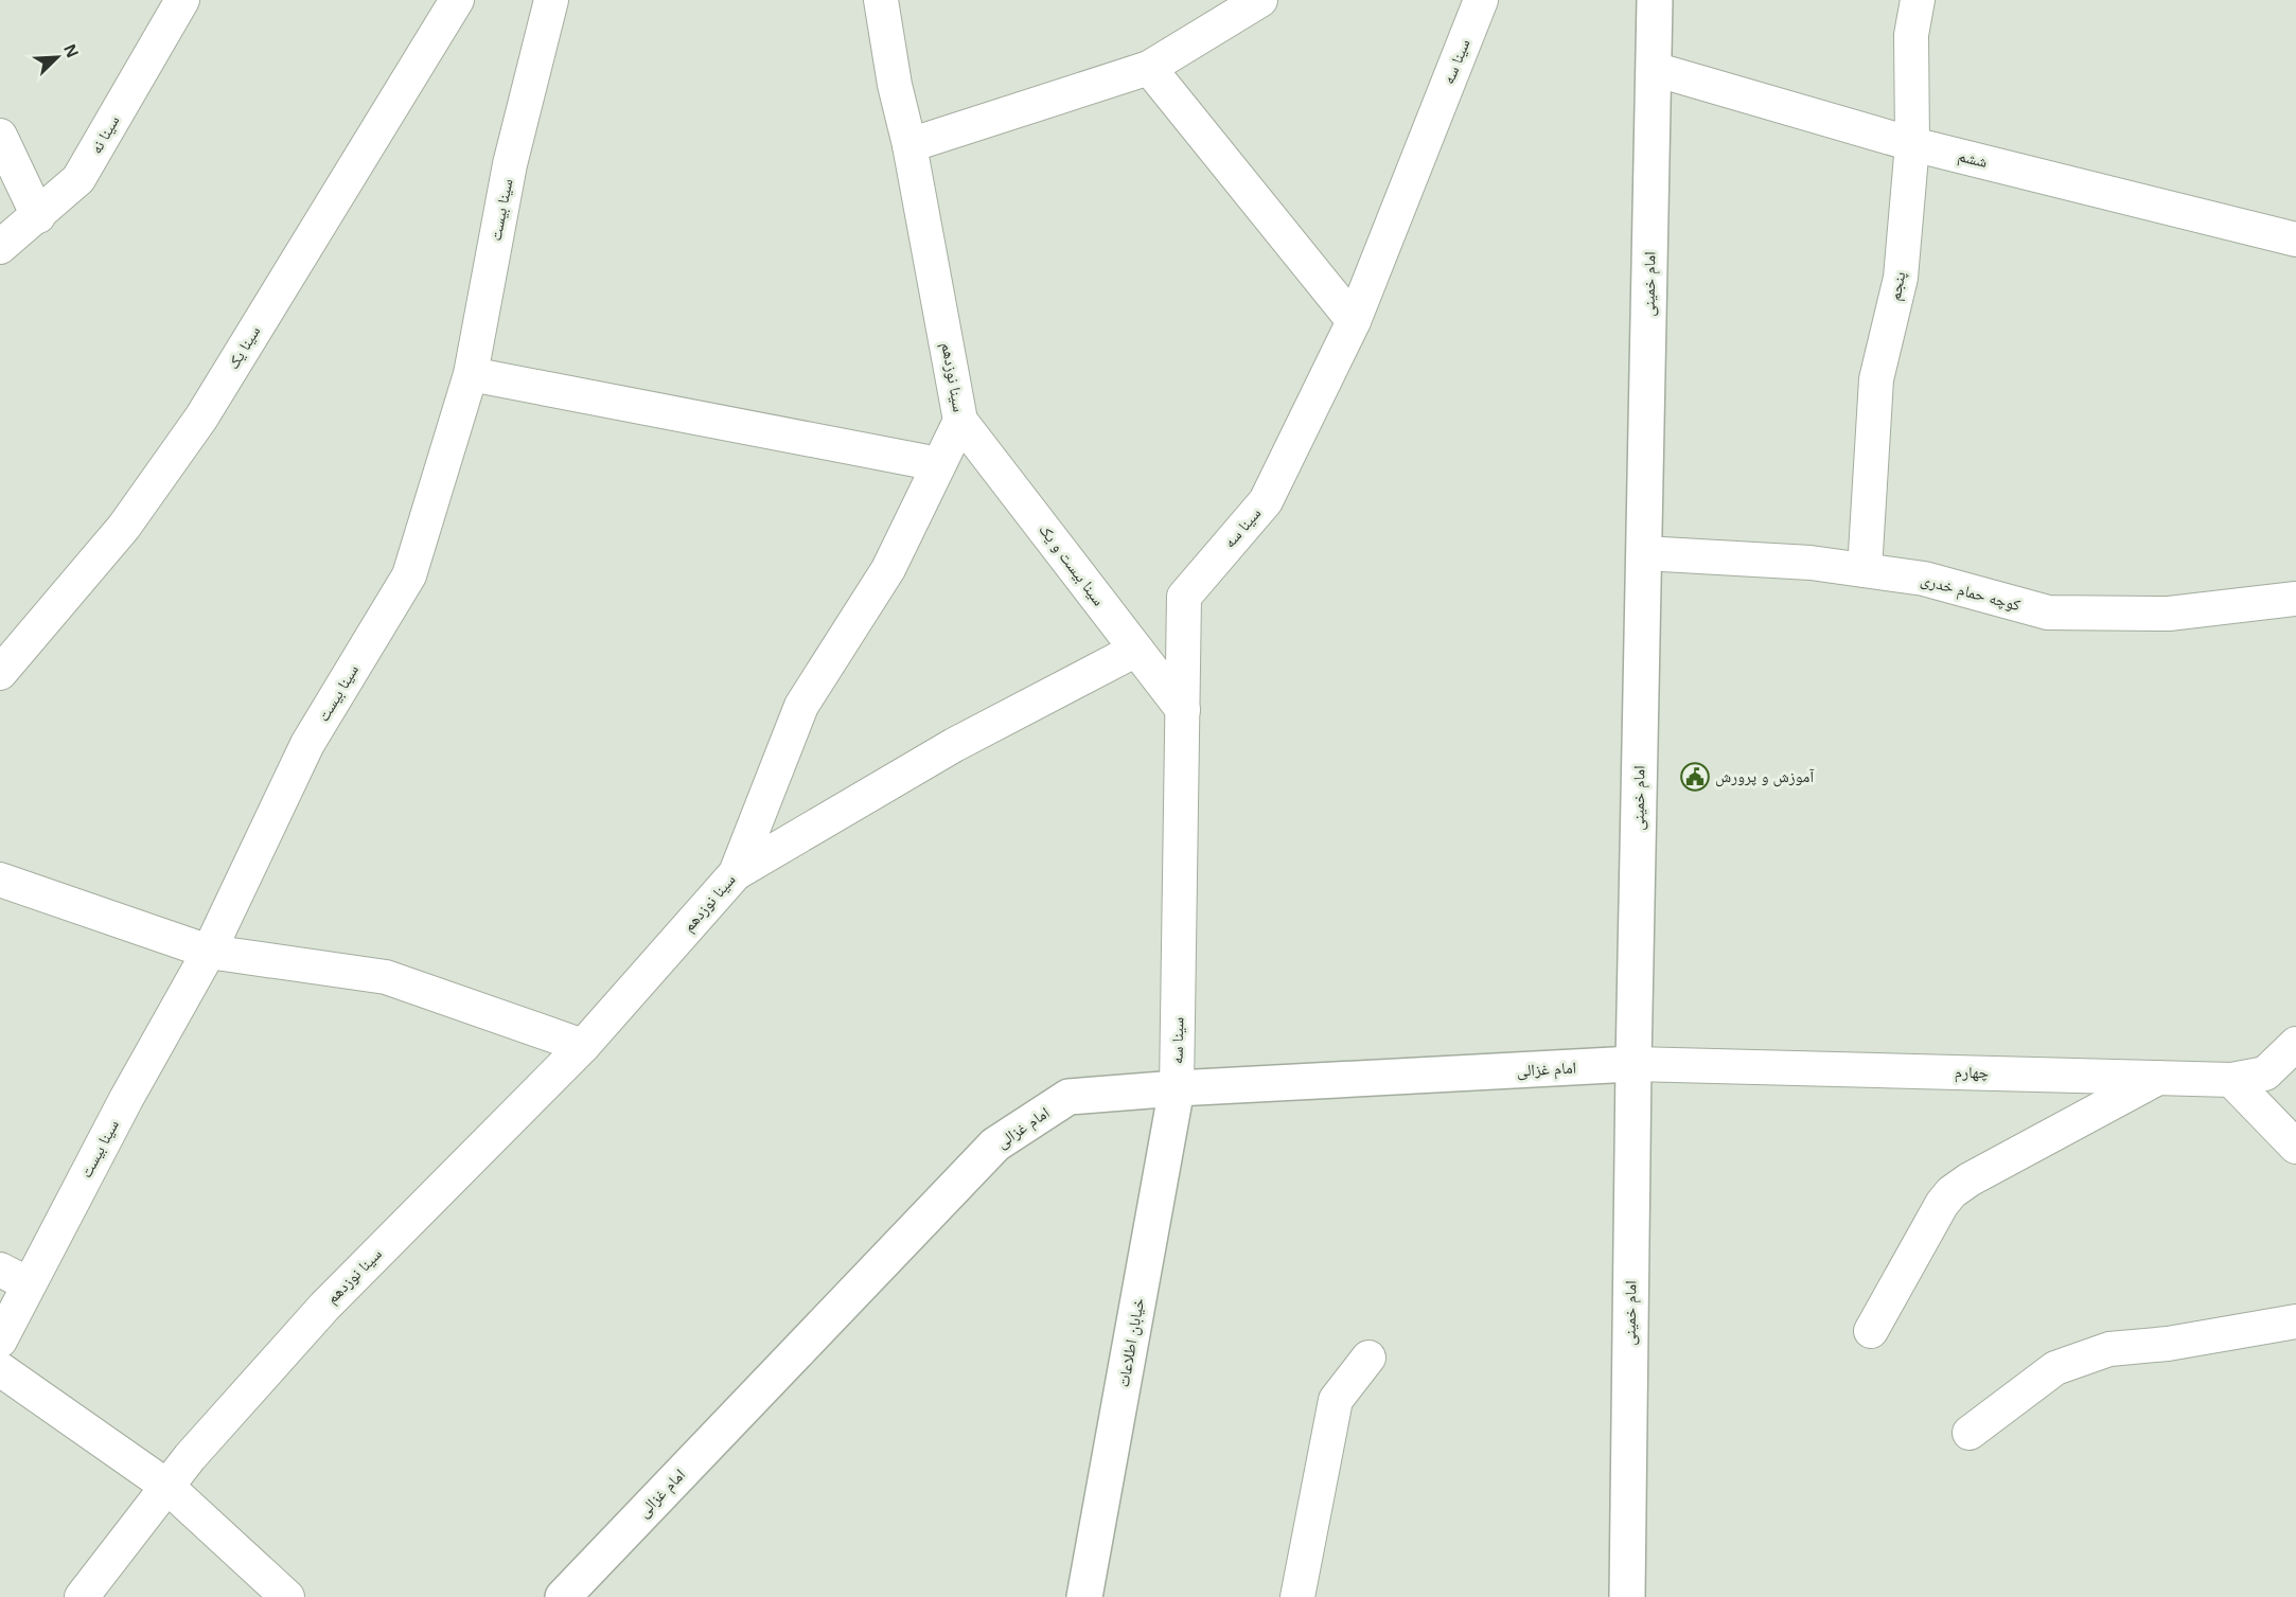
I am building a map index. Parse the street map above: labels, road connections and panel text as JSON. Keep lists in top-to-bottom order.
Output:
{
  "streets": {
    "street": [
      "سینا سه",
      "سینا نه",
      "ششم",
      "سینا بیست",
      "امام خمینی",
      "پنجم",
      "سینا یک",
      "سینا نوزدهم",
      "سینا بیست و یک",
      "کوچه حمام خدری",
      "امام غزالی",
      "چهارم",
      "خیابان اطلاعات"
    ]
  },
  "crossings": [
    ["سینا سه", "سینا بیست و یک"],
    ["سینا سه", "امام غزالی"],
    ["سینا سه", "خیابان اطلاعات"],
    ["ششم", "امام خمینی"],
    ["ششم", "پنجم"],
    ["امام خمینی", "کوچه حمام خدری"],
    ["امام خمینی", "امام غزالی"],
    ["امام خمینی", "چهارم"],
    ["پنجم", "کوچه حمام خدری"],
    ["سینا نوزدهم", "سینا بیست و یک"],
    ["امام غزالی", "چهارم"],
    ["امام غزالی", "خیابان اطلاعات"]
  ],
  "places": {
    "public building": ["آموزش و پرورش"]
  },
  "north": "top right"
}
